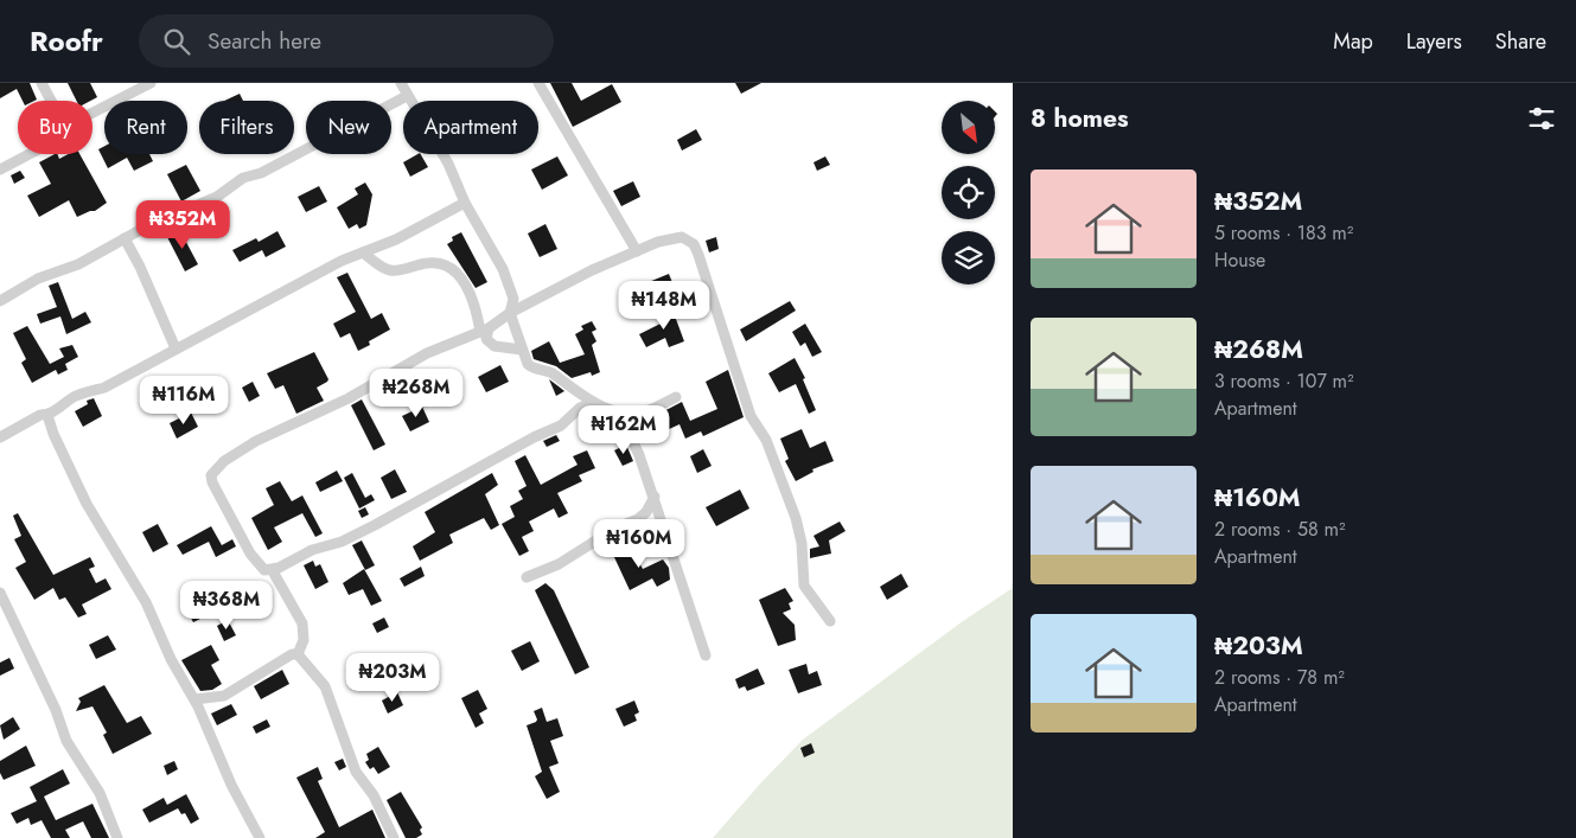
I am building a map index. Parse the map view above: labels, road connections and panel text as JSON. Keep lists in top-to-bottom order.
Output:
{
  "north": "bottom right",
  "page": {
    "header": "Roofr",
    "search": "Search here",
    "nav": ["Map", "Layers", "Share"],
    "heading": "8 homes",
    "chip": [
      "Buy",
      "Rent",
      "Filters",
      "New",
      "Apartment"
    ],
    "list": [
      {
        "name": "₦352M",
        "note": "5 rooms · 183 m² · House"
      },
      {
        "name": "₦268M",
        "note": "3 rooms · 107 m² · Apartment"
      },
      {
        "name": "₦160M",
        "note": "2 rooms · 58 m² · Apartment"
      },
      {
        "name": "₦203M",
        "note": "2 rooms · 78 m² · Apartment"
      }
    ],
    "price": [
      "₦352M",
      "₦148M",
      "₦268M",
      "₦116M",
      "₦162M",
      "₦160M",
      "₦368M",
      "₦203M"
    ]
  }
}
